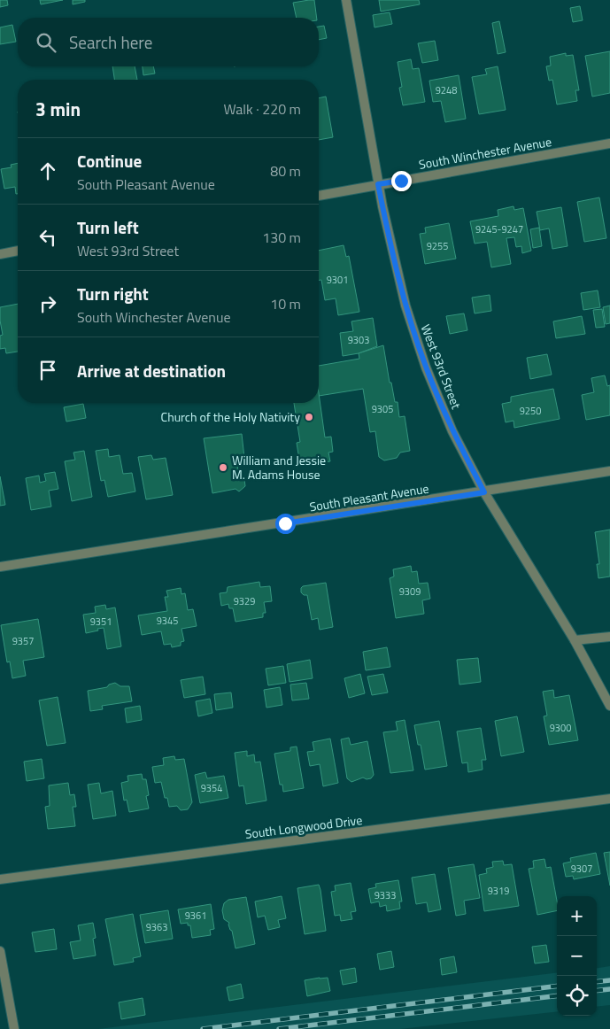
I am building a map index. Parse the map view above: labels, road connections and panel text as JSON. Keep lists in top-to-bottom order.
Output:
{
  "streets": {
    "street": [
      "South Winchester Avenue",
      "West 93rd Street",
      "South Pleasant Avenue",
      "South Longwood Drive"
    ]
  },
  "crossings": [
    ["South Winchester Avenue", "West 93rd Street"],
    ["West 93rd Street", "South Pleasant Avenue"]
  ],
  "places": ["Church of the Holy Nativity", "William and Jessie M. Adams House"],
  "house_numbers": [
    "9248",
    "9245-9247",
    "9255",
    "9301",
    "9303",
    "9305",
    "9250",
    "9309",
    "9329",
    "9345",
    "9351",
    "9357",
    "9300",
    "9354",
    "9307",
    "9319",
    "9333",
    "9361",
    "9363"
  ],
  "page": {
    "search": "Search here",
    "heading": ["3 min", "Walk · 220 m"],
    "list": [
      ["Continue", "South Pleasant Avenue", "80 m"],
      ["Turn left", "West 93rd Street", "130 m"],
      ["Turn right", "South Winchester Avenue", "10 m"],
      "Arrive at destination"
    ],
    "map_buttons": ["+", "−"]
  }
}
